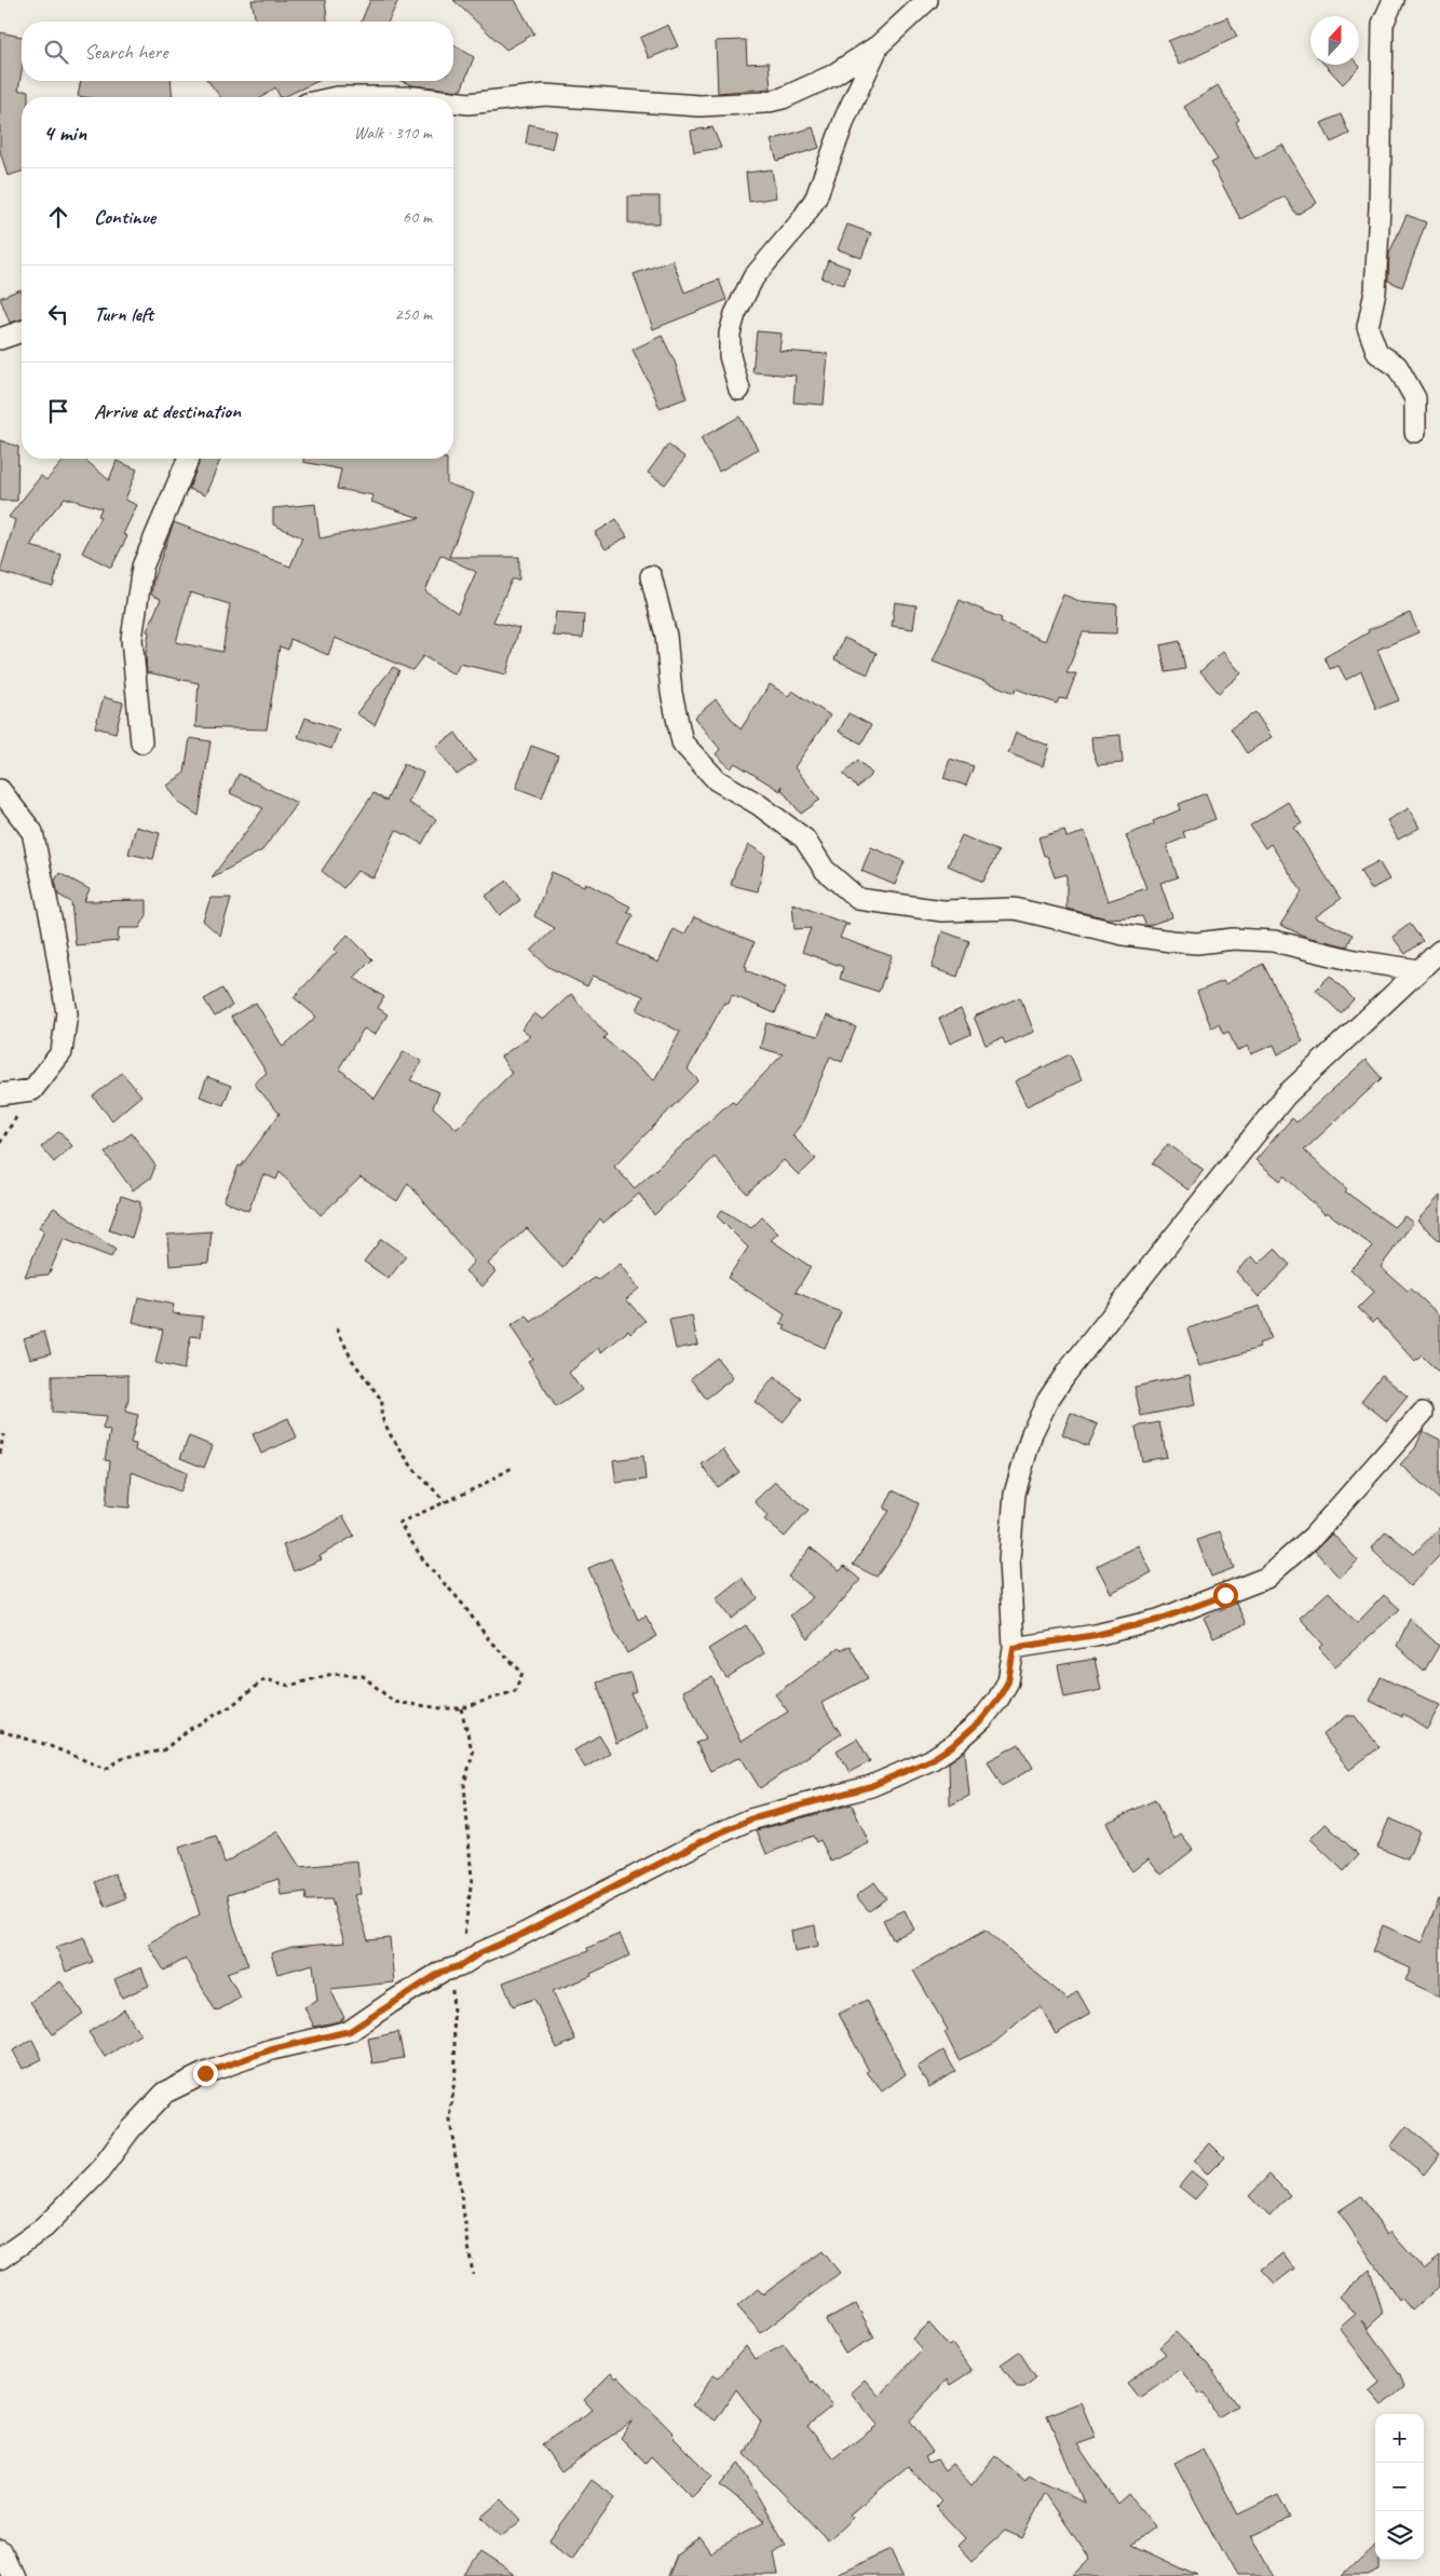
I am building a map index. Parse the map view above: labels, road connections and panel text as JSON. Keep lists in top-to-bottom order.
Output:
{
  "north": "top",
  "page": {
    "search": "Search here",
    "heading": ["4 min", "Walk · 310 m"],
    "list": [
      ["Continue", "60 m"],
      ["Turn left", "250 m"],
      "Arrive at destination"
    ],
    "map_buttons": ["+", "−"]
  }
}
